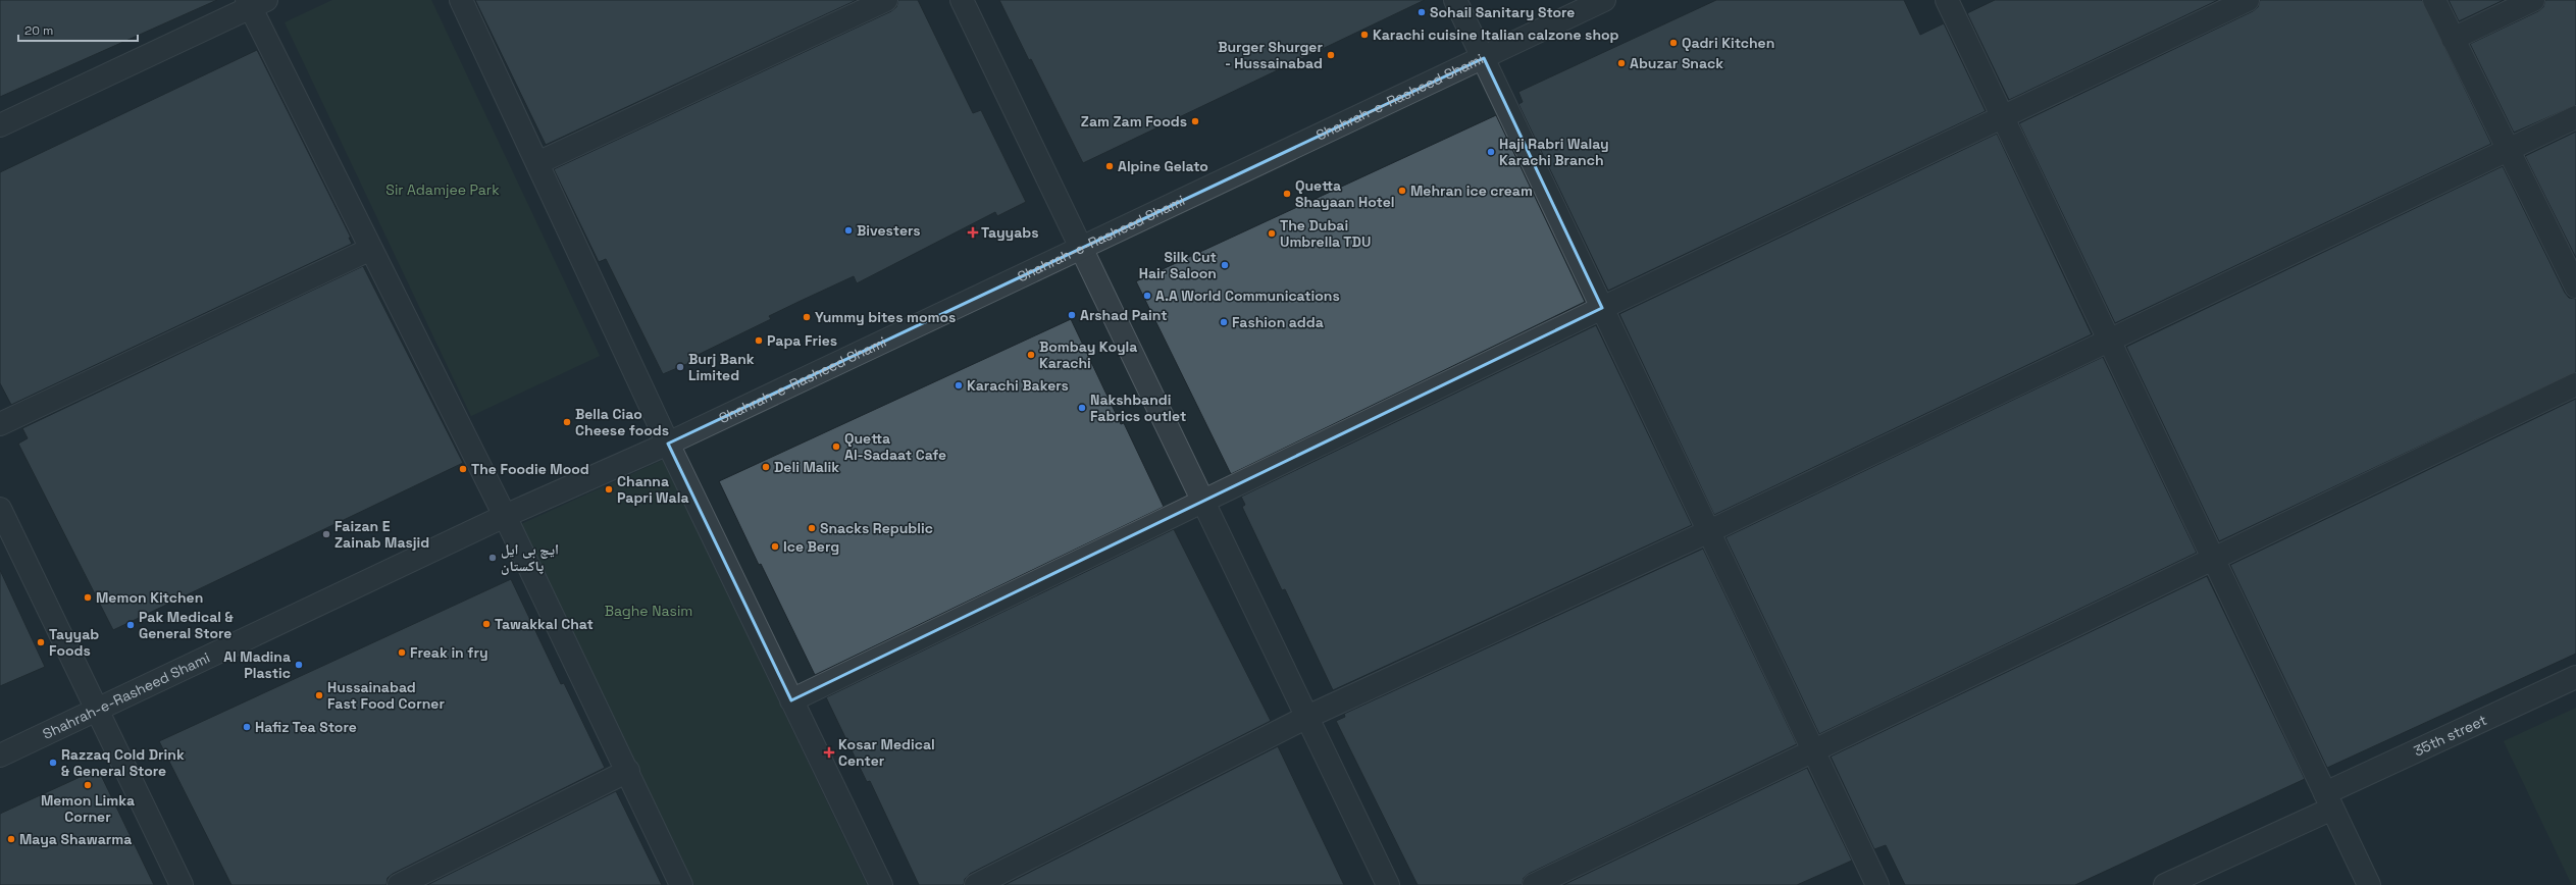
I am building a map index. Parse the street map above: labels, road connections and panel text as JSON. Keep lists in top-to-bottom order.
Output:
{
  "streets": {
    "street": ["Shahrah-e-Rasheed Shami", "35th street"]
  },
  "parks": ["Sir Adamjee Park", "Baghe Nasim"],
  "places": {
    "other": [
      "Sohail Sanitary Store",
      "Karachi cuisine Italian calzone shop",
      "Qadri Kitchen",
      "Burger Shurger - Hussainabad",
      "Abuzar Snack",
      "Zam Zam Foods",
      "Haji Rabri Walay Karachi Branch",
      "Alpine Gelato",
      "Mehran ice cream",
      "Quetta Shayaan Hotel",
      "Bivesters",
      "The Dubai Umbrella TDU",
      "Silk Cut Hair Saloon",
      "A.A World Communications",
      "Arshad Paint",
      "Yummy bites momos",
      "Fashion adda",
      "Papa Fries",
      "Bombay Koyla Karachi",
      "Burj Bank Limited",
      "Karachi Bakers",
      "Nakshbandi Fabrics outlet",
      "Bella Ciao Cheese foods",
      "Quetta Al-Sadaat Cafe",
      "Deli Malik",
      "The Foodie Mood",
      "Channa Papri Wala",
      "Snacks Republic",
      "Faizan E Zainab Masjid",
      "Ice Berg",
      "ایچ بی ایل پاکستان",
      "Memon Kitchen",
      "Tawakkal Chat",
      "Pak Medical & General Store",
      "Tayyab Foods",
      "Freak in fry",
      "Al Madina Plastic",
      "Hussainabad Fast Food Corner",
      "Hafiz Tea Store",
      "Razzaq Cold Drink & General Store",
      "Memon Limka Corner",
      "Maya Shawarma"
    ],
    "health": ["Tayyabs", "Kosar Medical Center"]
  },
  "scale_bar": "20 m"
}
